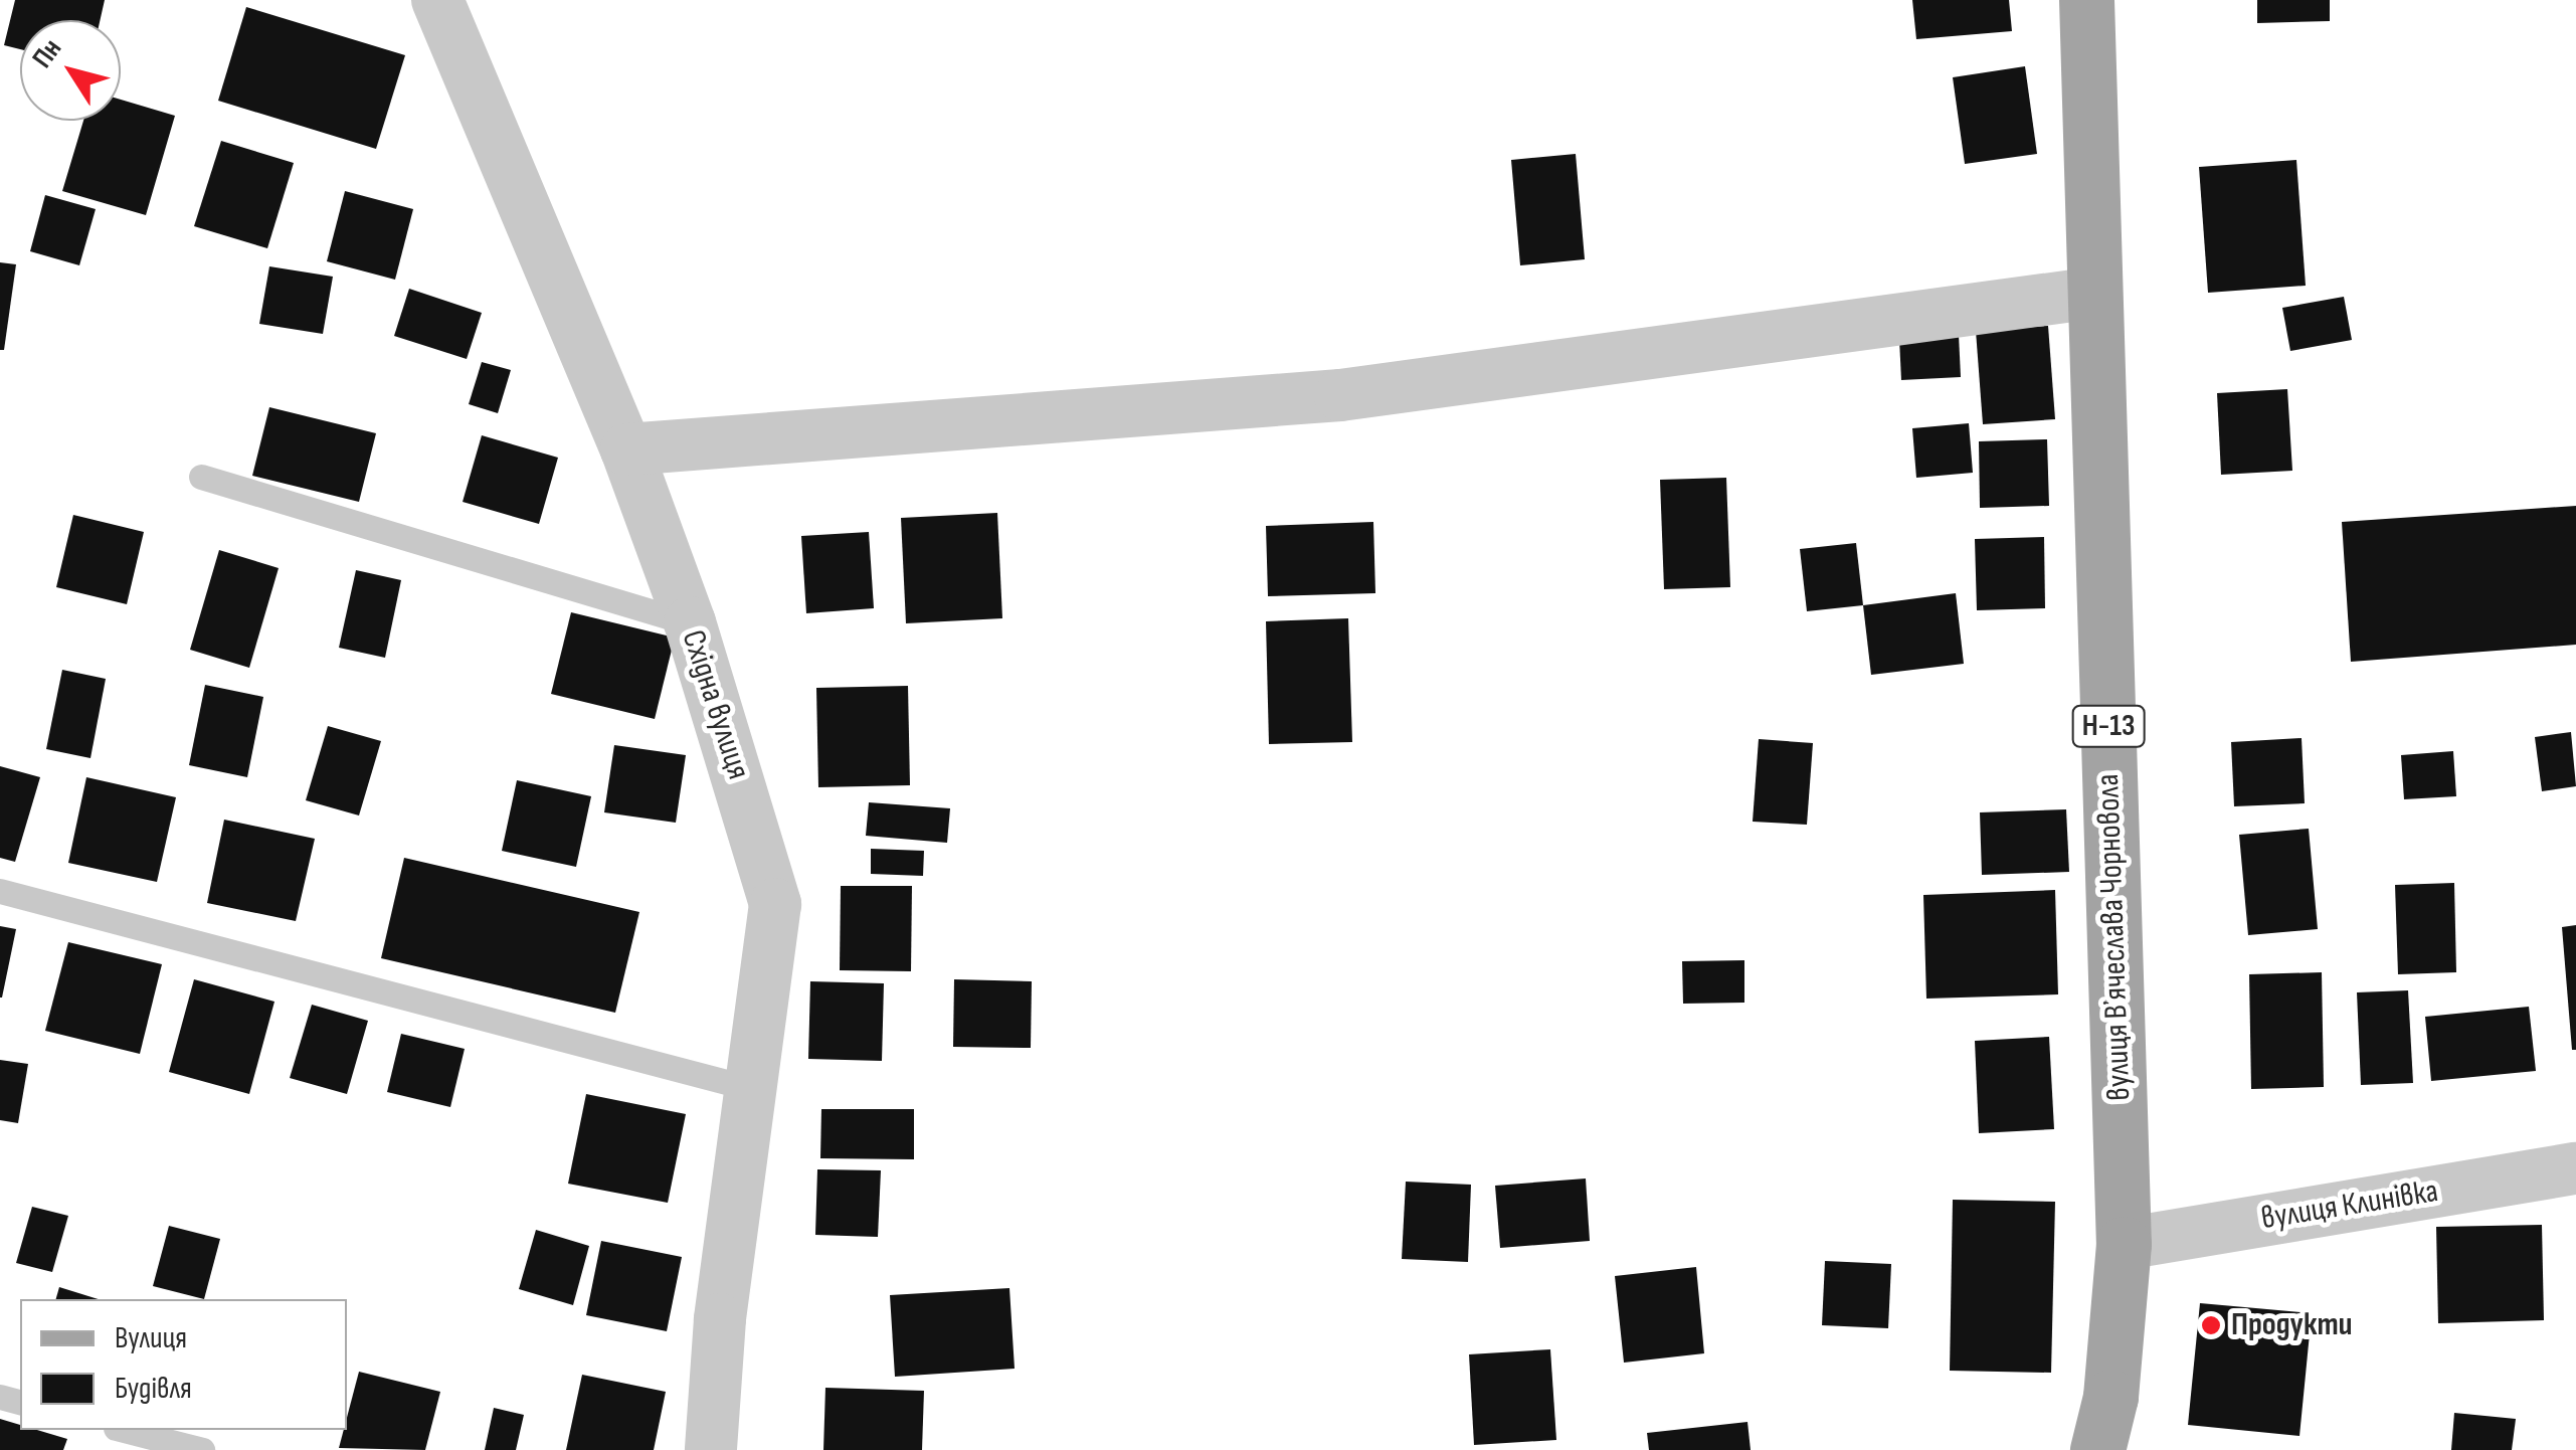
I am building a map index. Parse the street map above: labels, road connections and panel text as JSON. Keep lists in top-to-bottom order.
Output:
{
  "streets": {
    "main road": ["Н-13", "вулиця Вʼячеслава Чорновола"],
    "street": ["Східна вулиця", "вулиця Клинівка"]
  },
  "crossings": [
    ["вулиця Вʼячеслава Чорновола", "вулиця Клинівка"]
  ],
  "places": ["Продукти"],
  "legend": ["Вулиця", "Будівля"],
  "north": "top left"
}
